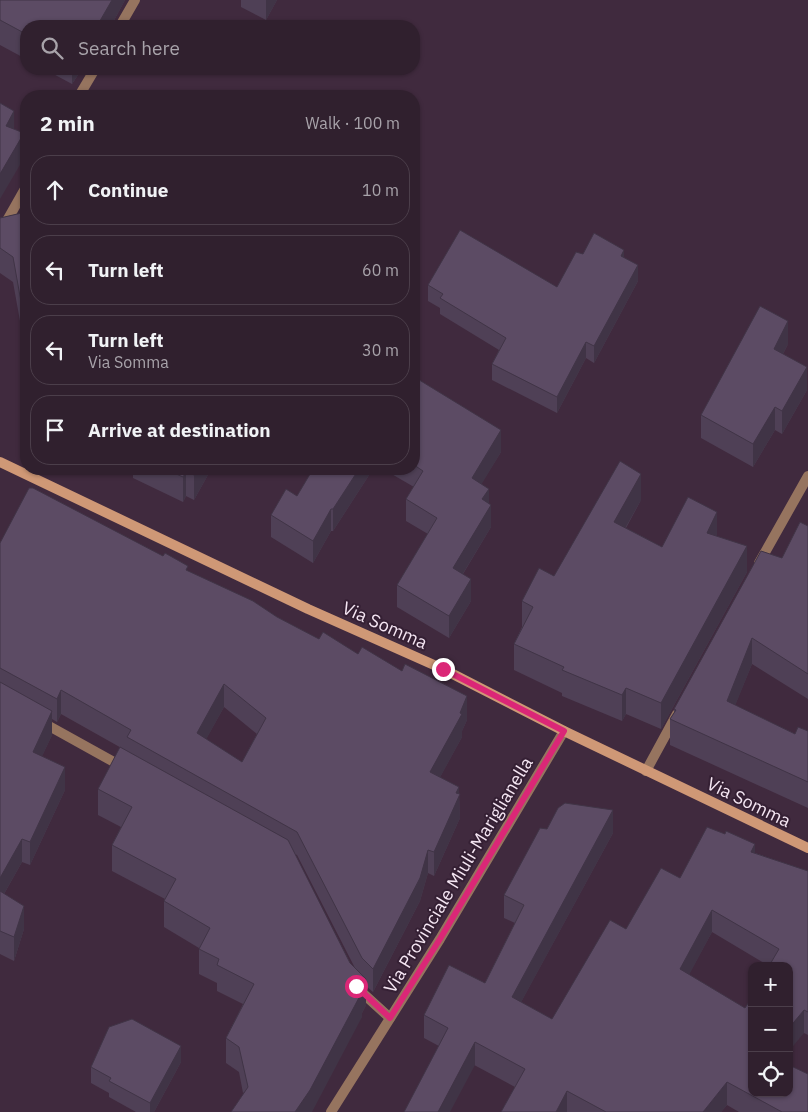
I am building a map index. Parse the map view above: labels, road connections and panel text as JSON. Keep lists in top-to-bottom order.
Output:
{
  "streets": {
    "street": ["Via Somma", "Via Provinciale Miuli-Mariglianella"]
  },
  "crossings": [
    ["Via Somma", "Via Provinciale Miuli-Mariglianella"]
  ],
  "page": {
    "search": "Search here",
    "heading": ["2 min", "Walk · 100 m"],
    "list": [
      ["Continue", "10 m"],
      ["Turn left", "60 m"],
      ["Turn left", "Via Somma", "30 m"],
      "Arrive at destination"
    ],
    "map_buttons": ["+", "−"]
  }
}
